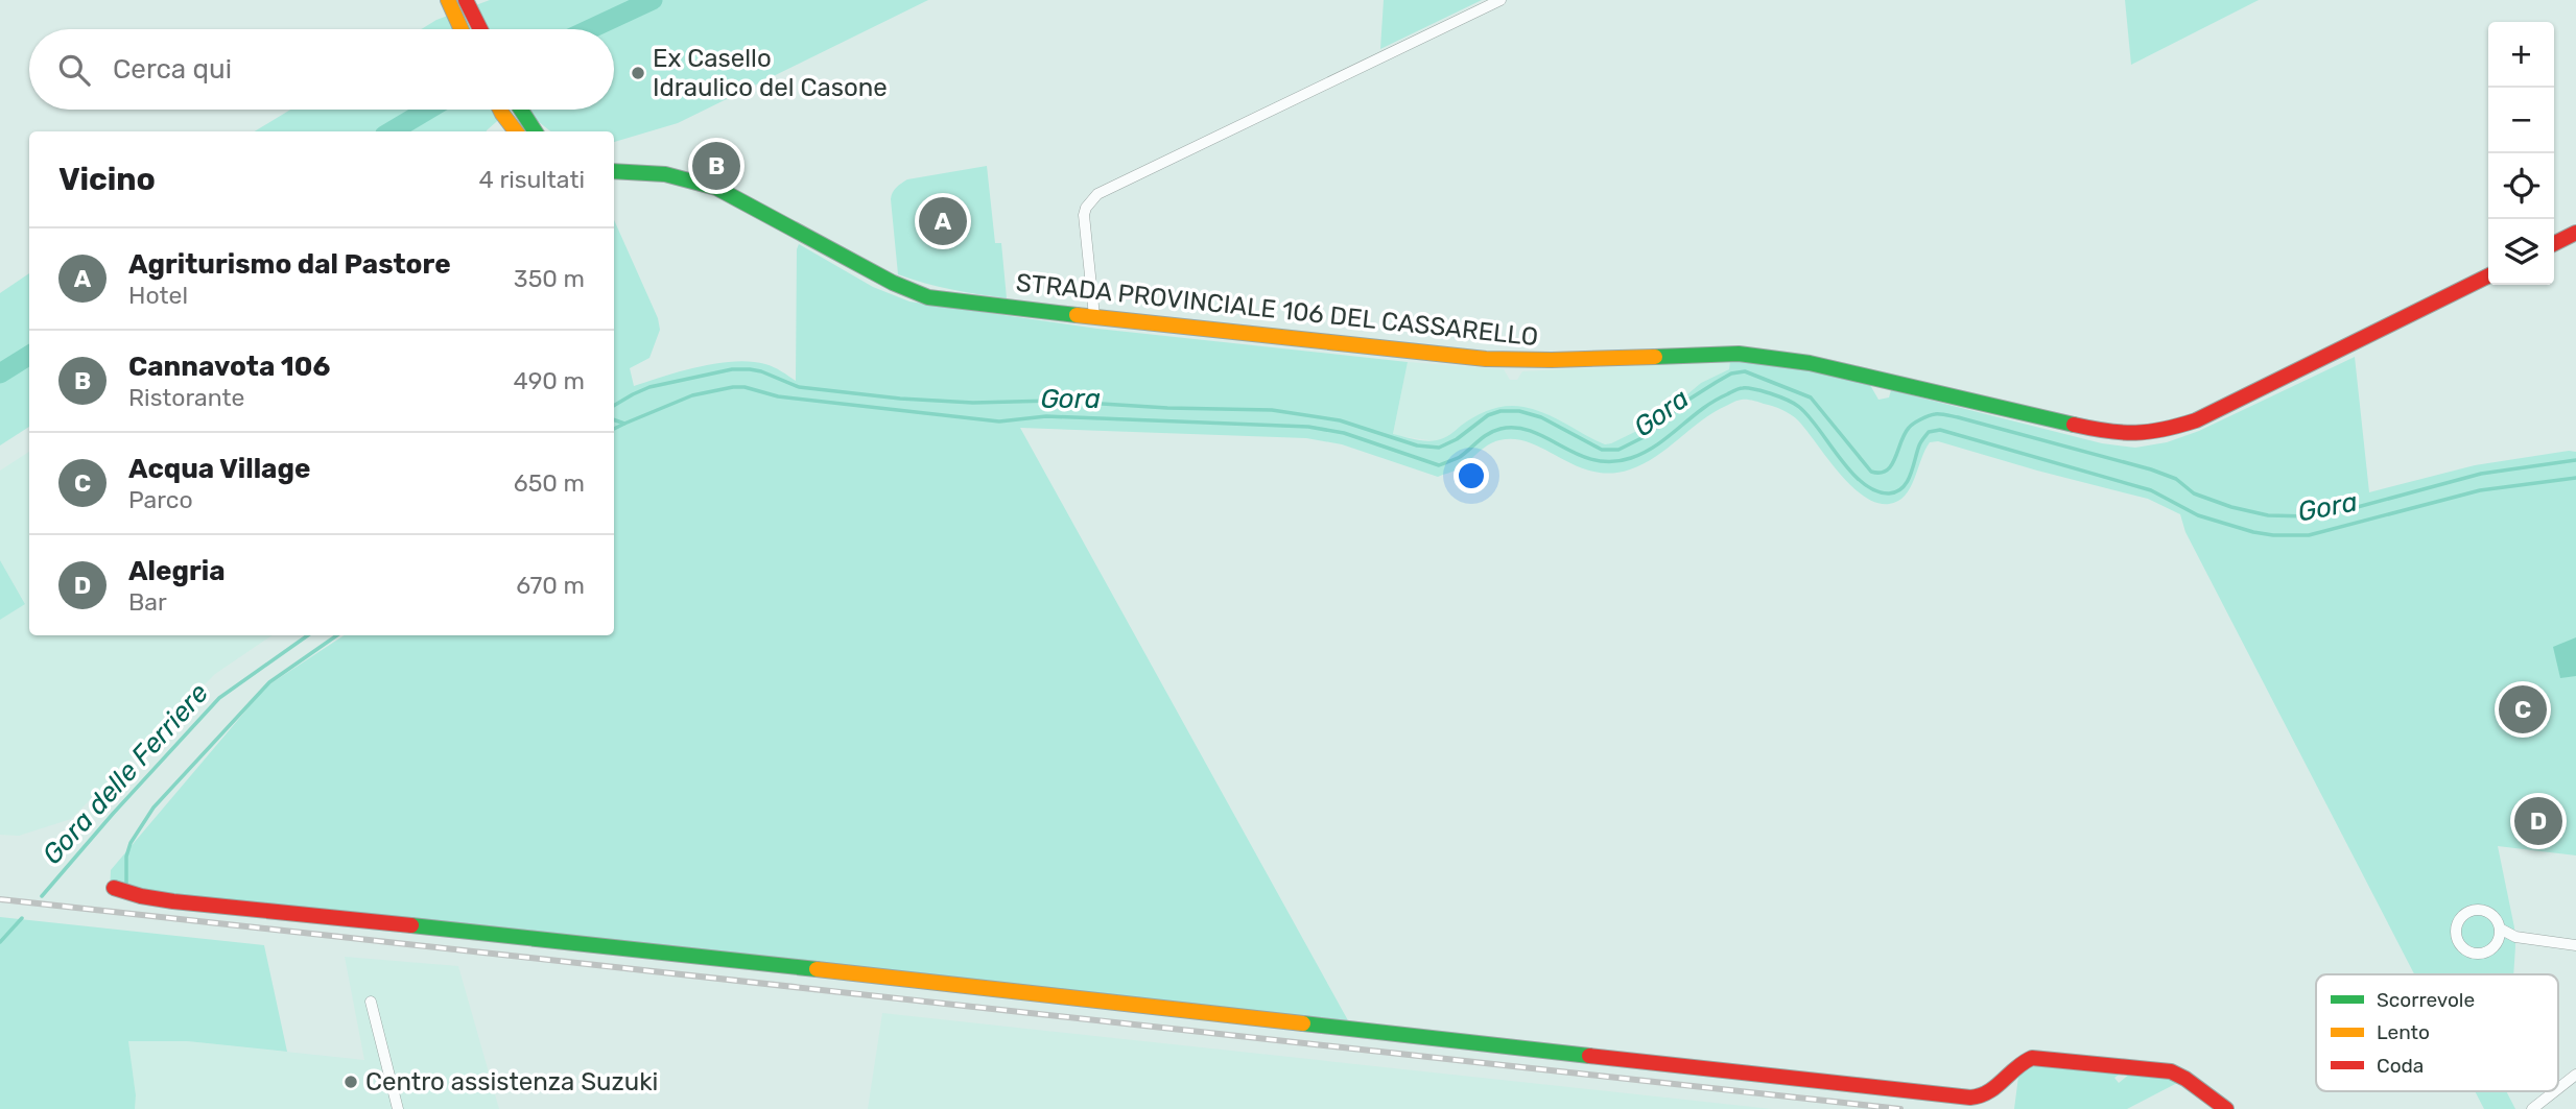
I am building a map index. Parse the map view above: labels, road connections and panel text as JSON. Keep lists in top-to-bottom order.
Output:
{
  "streets": {
    "street": ["STRADA PROVINCIALE 106 DEL CASSARELLO"]
  },
  "water": ["Gora", "Gora delle Ferriere"],
  "places": ["Ex Casello Idraulico del Casone", "Centro assistenza Suzuki"],
  "legend": ["Scorrevole", "Lento", "Coda"],
  "page": {
    "map_buttons": ["+", "−"],
    "search": "Cerca qui",
    "heading": ["Vicino", "4 risultati"],
    "pins": [
      "B",
      "A",
      "C",
      "D"
    ],
    "list": [
      {
        "mark": "A",
        "name": "Agriturismo dal Pastore",
        "note": "Hotel",
        "value": "350 m"
      },
      {
        "mark": "B",
        "name": "Cannavota 106",
        "note": "Ristorante",
        "value": "490 m"
      },
      {
        "mark": "C",
        "name": "Acqua Village",
        "note": "Parco",
        "value": "650 m"
      },
      {
        "mark": "D",
        "name": "Alegria",
        "note": "Bar",
        "value": "670 m"
      }
    ]
  }
}
